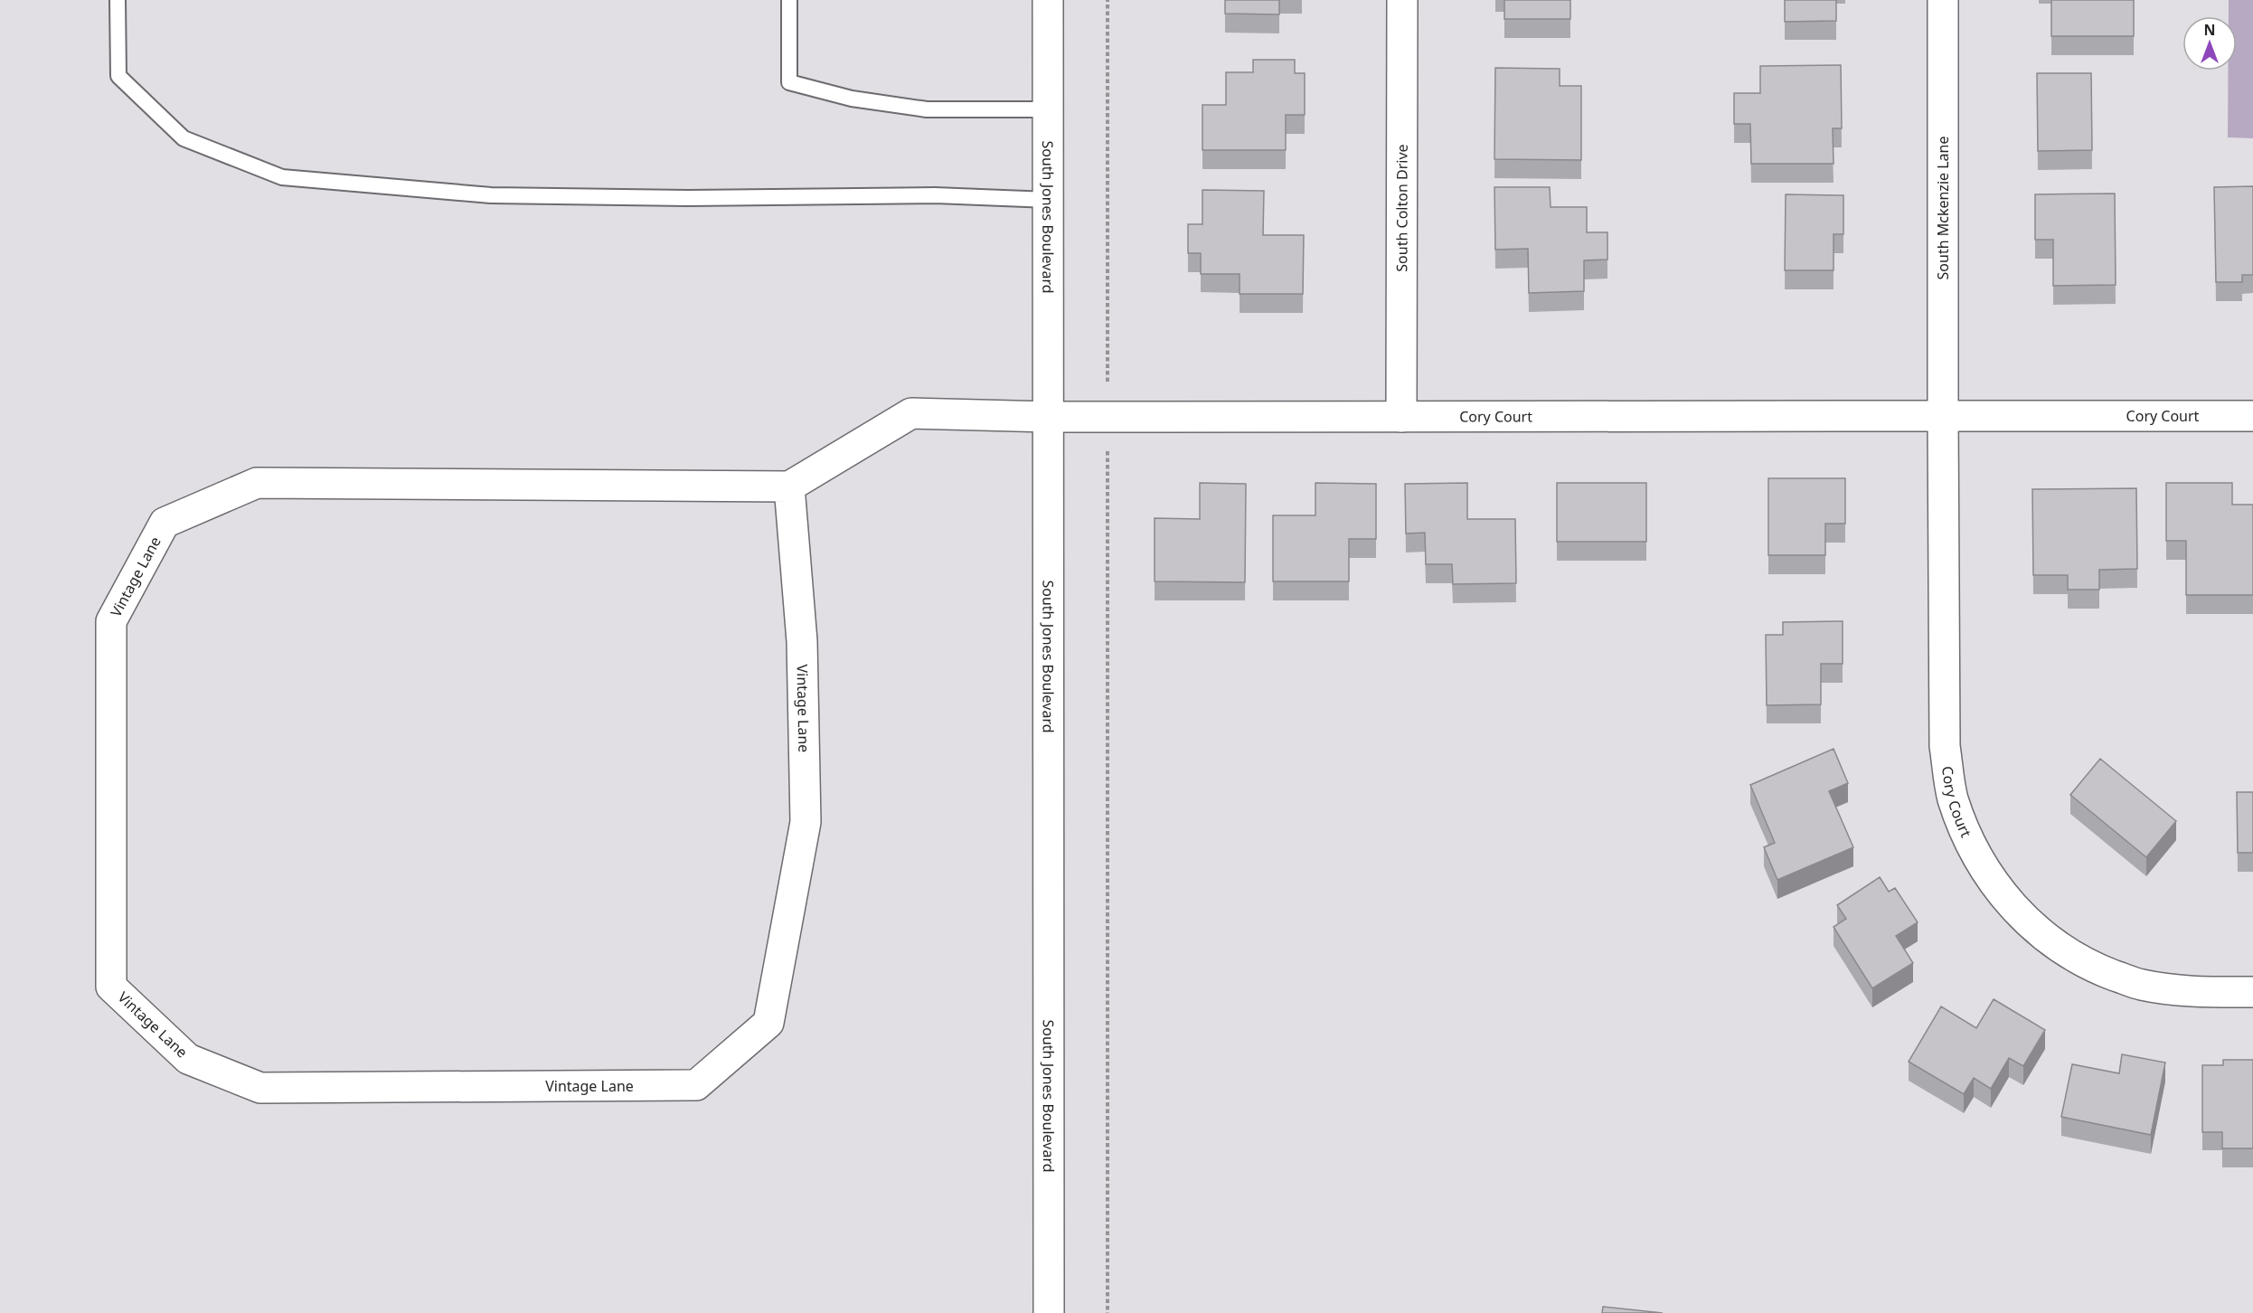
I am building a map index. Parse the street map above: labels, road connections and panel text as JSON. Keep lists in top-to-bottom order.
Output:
{
  "streets": {
    "street": [
      "South Colton Drive",
      "South Mckenzie Lane",
      "South Jones Boulevard",
      "Cory Court",
      "Vintage Lane"
    ]
  },
  "crossings": [
    ["South Colton Drive", "Cory Court"],
    ["South Mckenzie Lane", "Cory Court"],
    ["South Jones Boulevard", "Cory Court"]
  ],
  "north": "top"
}
